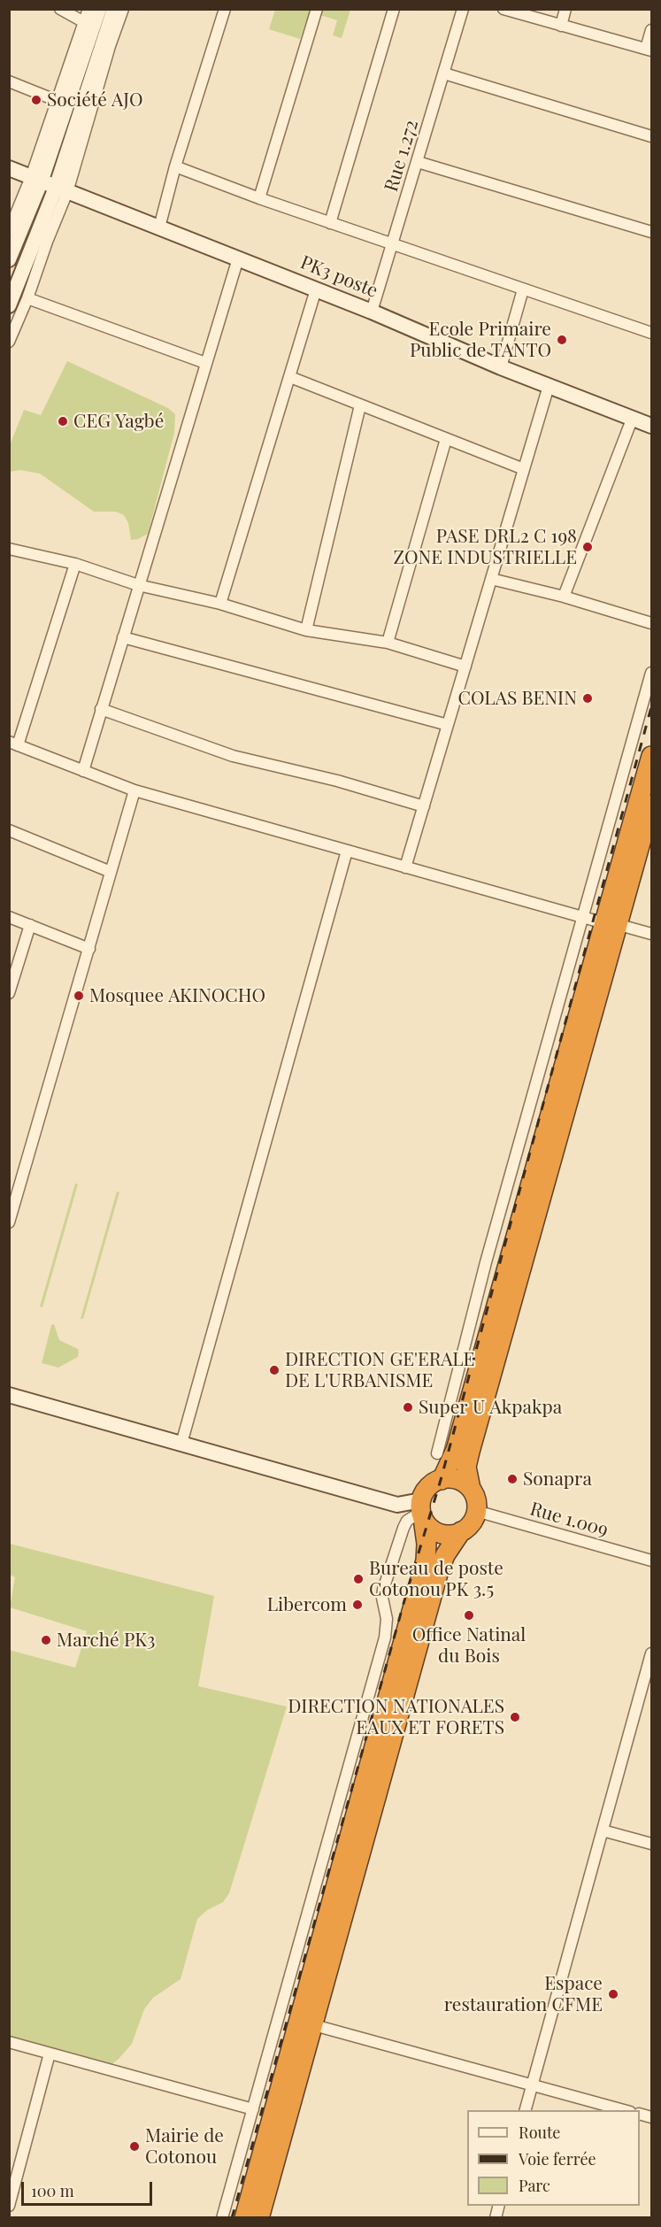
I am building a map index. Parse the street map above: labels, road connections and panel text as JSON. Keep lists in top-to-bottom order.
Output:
{
  "streets": {
    "street": ["Rue 1.272", "PK3 poste", "Rue 1.009"]
  },
  "crossings": [
    ["Rue 1.272", "PK3 poste"]
  ],
  "places": [
    "Société AJO",
    "Ecole Primaire Public de TANTO",
    "CEG Yagbé",
    "PASE DRL2 C 198 ZONE INDUSTRIELLE",
    "COLAS BENIN",
    "Mosquee AKINOCHO",
    "DIRECTION GE'ERALE DE L'URBANISME",
    "Super U Akpakpa",
    "Sonapra",
    "Bureau de poste Cotonou PK 3.5",
    "Libercom",
    "Office Natinal du Bois",
    "Marché PK3",
    "DIRECTION NATIONALES EAUX ET FORETS",
    "Espace restauration CFME",
    "Mairie de Cotonou"
  ],
  "legend": ["Route", "Voie ferrée", "Parc"],
  "scale_bar": "100 m"
}
